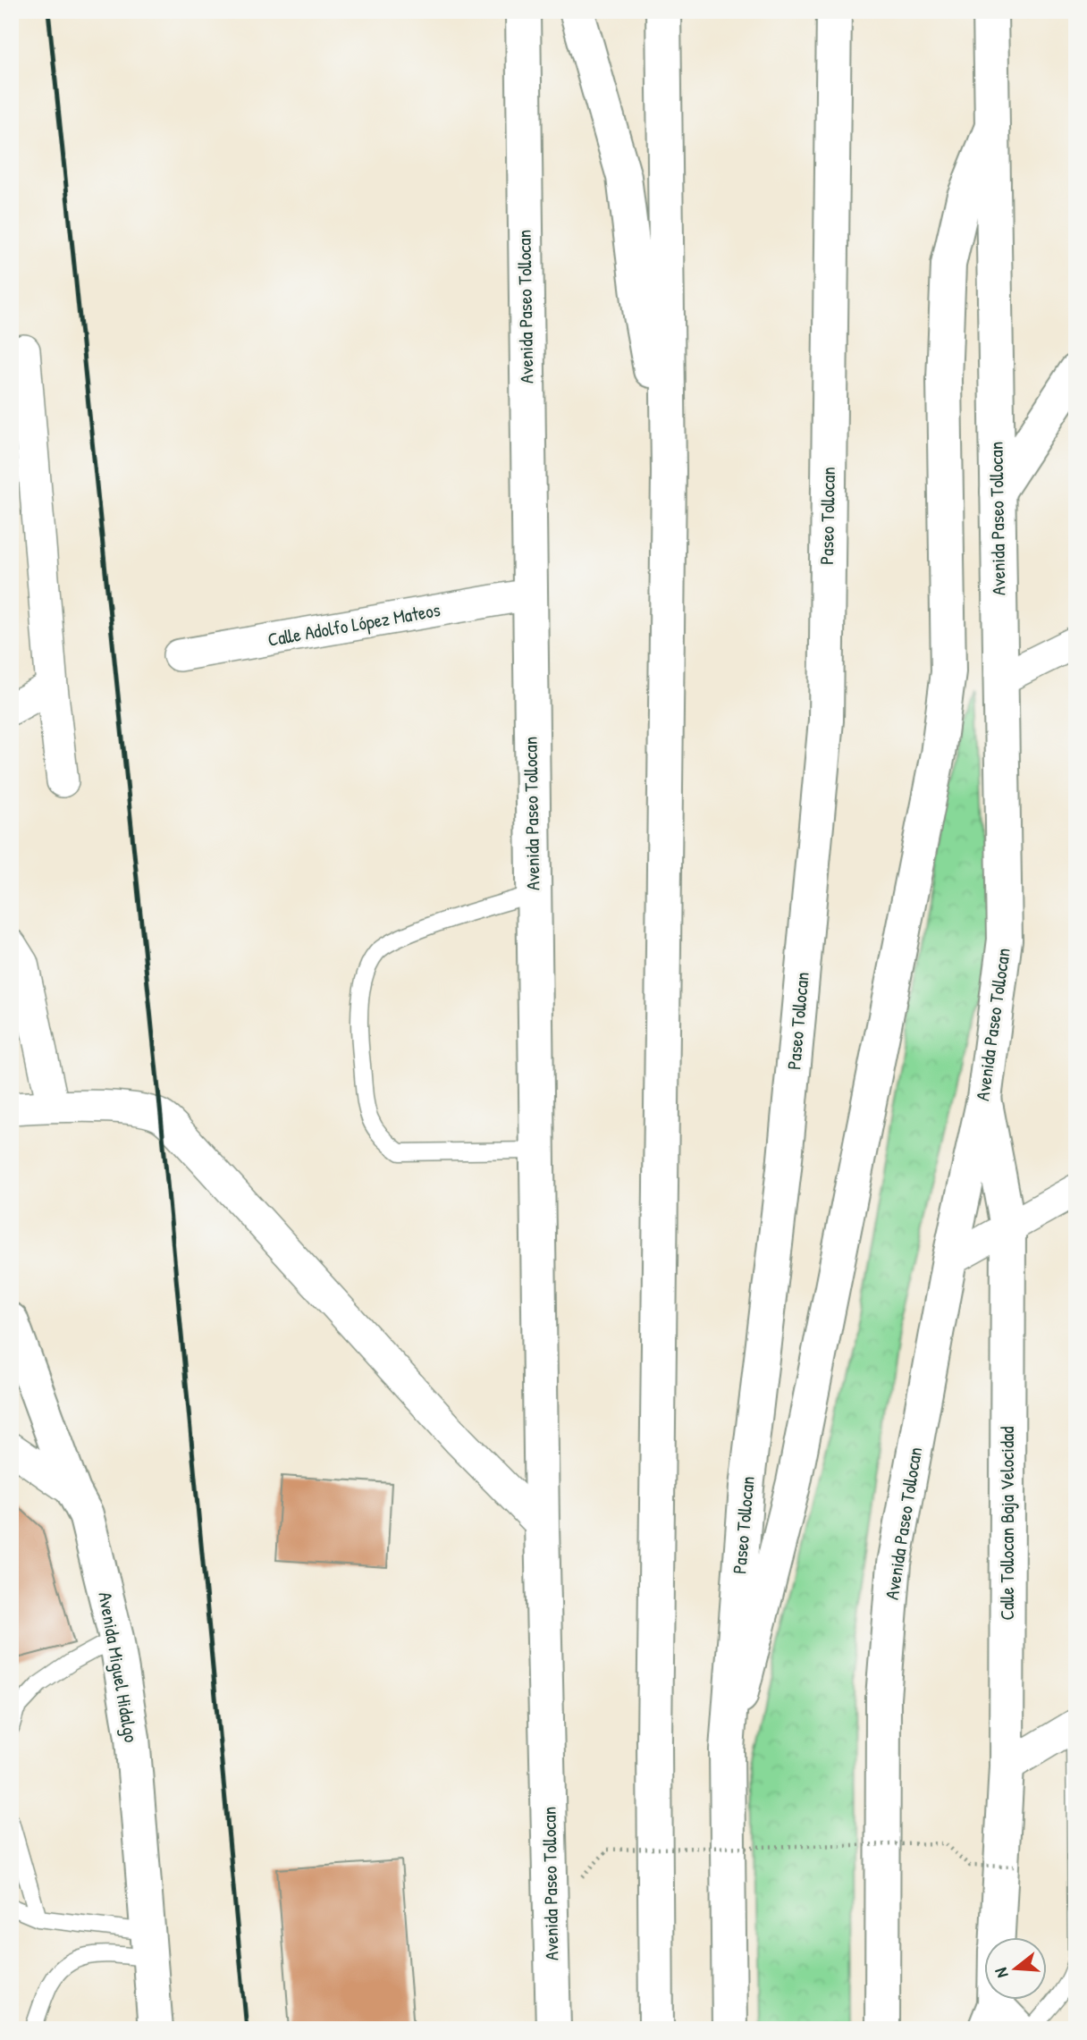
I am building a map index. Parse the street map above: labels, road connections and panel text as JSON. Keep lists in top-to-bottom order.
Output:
{
  "streets": {
    "main road": [
      "Avenida Paseo Tollocan",
      "Paseo Tollocan",
      "Calle Tollocan Baja Velocidad",
      "Avenida Miguel Hidalgo"
    ],
    "street": ["Calle Adolfo López Mateos"]
  },
  "crossings": [
    ["Avenida Paseo Tollocan", "Calle Adolfo López Mateos"],
    ["Avenida Paseo Tollocan", "Calle Tollocan Baja Velocidad"]
  ],
  "north": "left"
}
